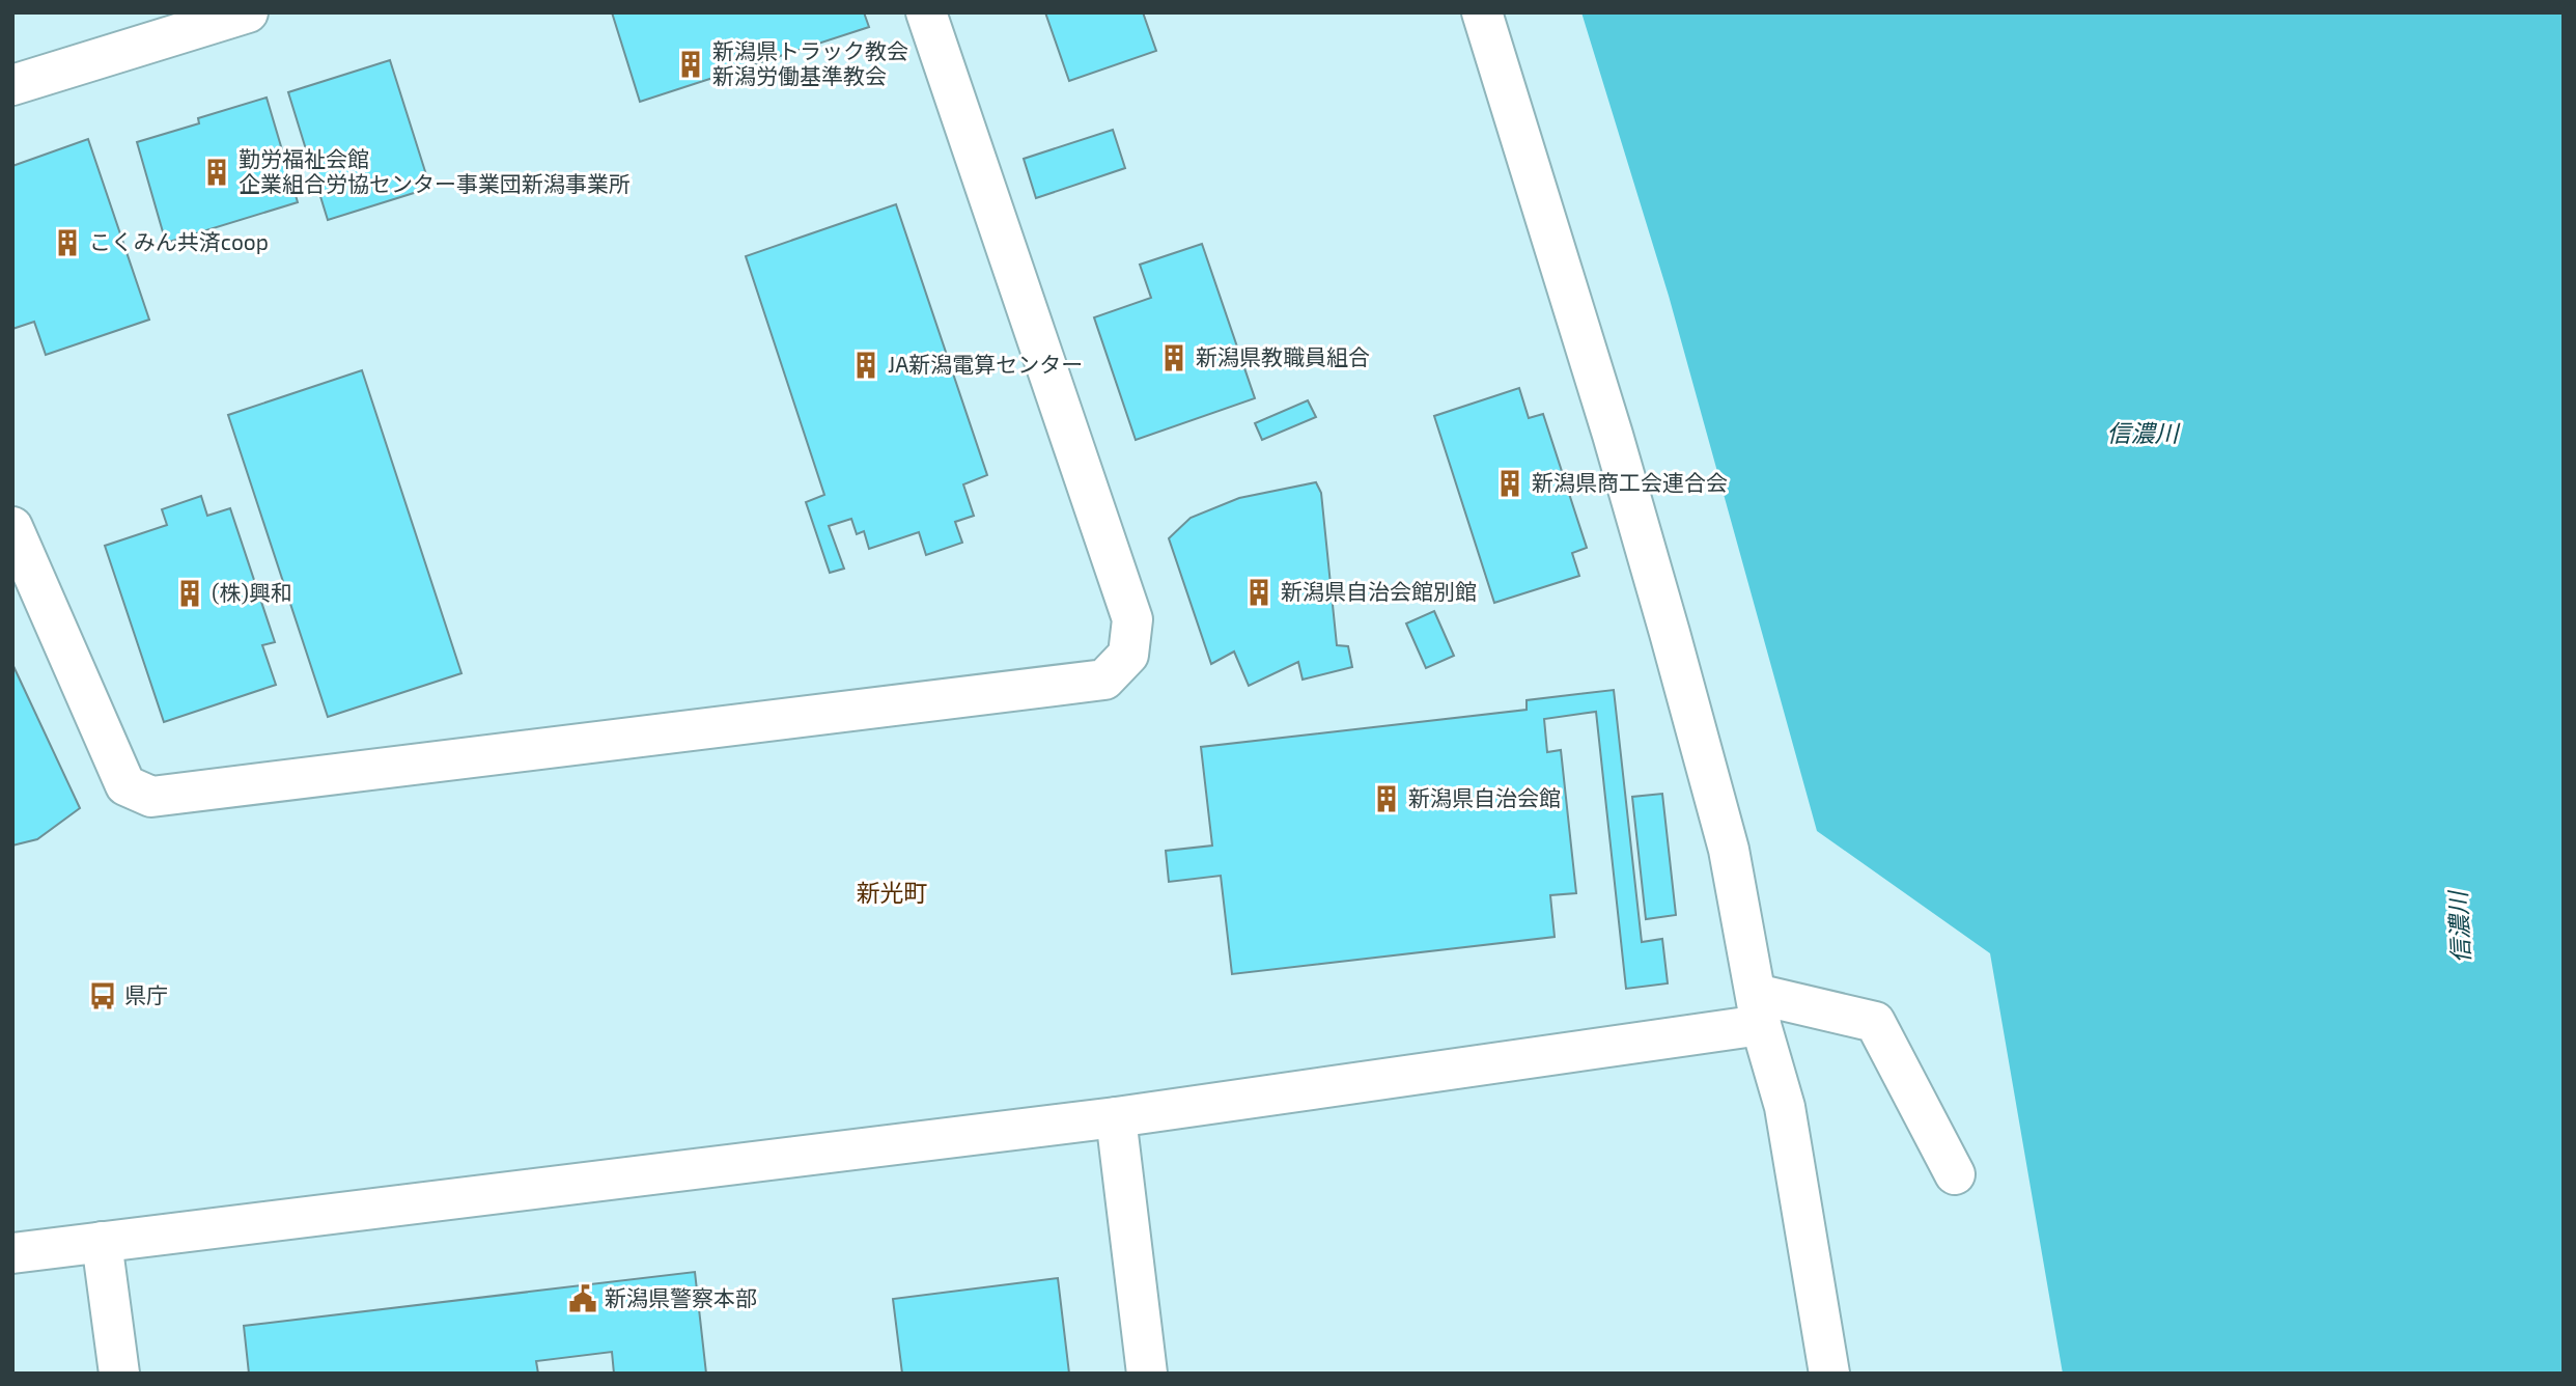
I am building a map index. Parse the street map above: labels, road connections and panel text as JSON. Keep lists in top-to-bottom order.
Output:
{
  "districts": ["新光町"],
  "water": ["信濃川"],
  "places": {
    "building": [
      "新潟県トラック教会 新潟労働基準教会",
      "勤労福祉会館 企業組合労協センター事業団新潟事業所",
      "こくみん共済coop",
      "新潟県教職員組合",
      "JA新潟電算センター",
      "新潟県商工会連合会",
      "新潟県自治会館別館",
      "(株)興和",
      "新潟県自治会館"
    ],
    "bus stop": ["県庁"],
    "public building": ["新潟県警察本部"]
  }
}
